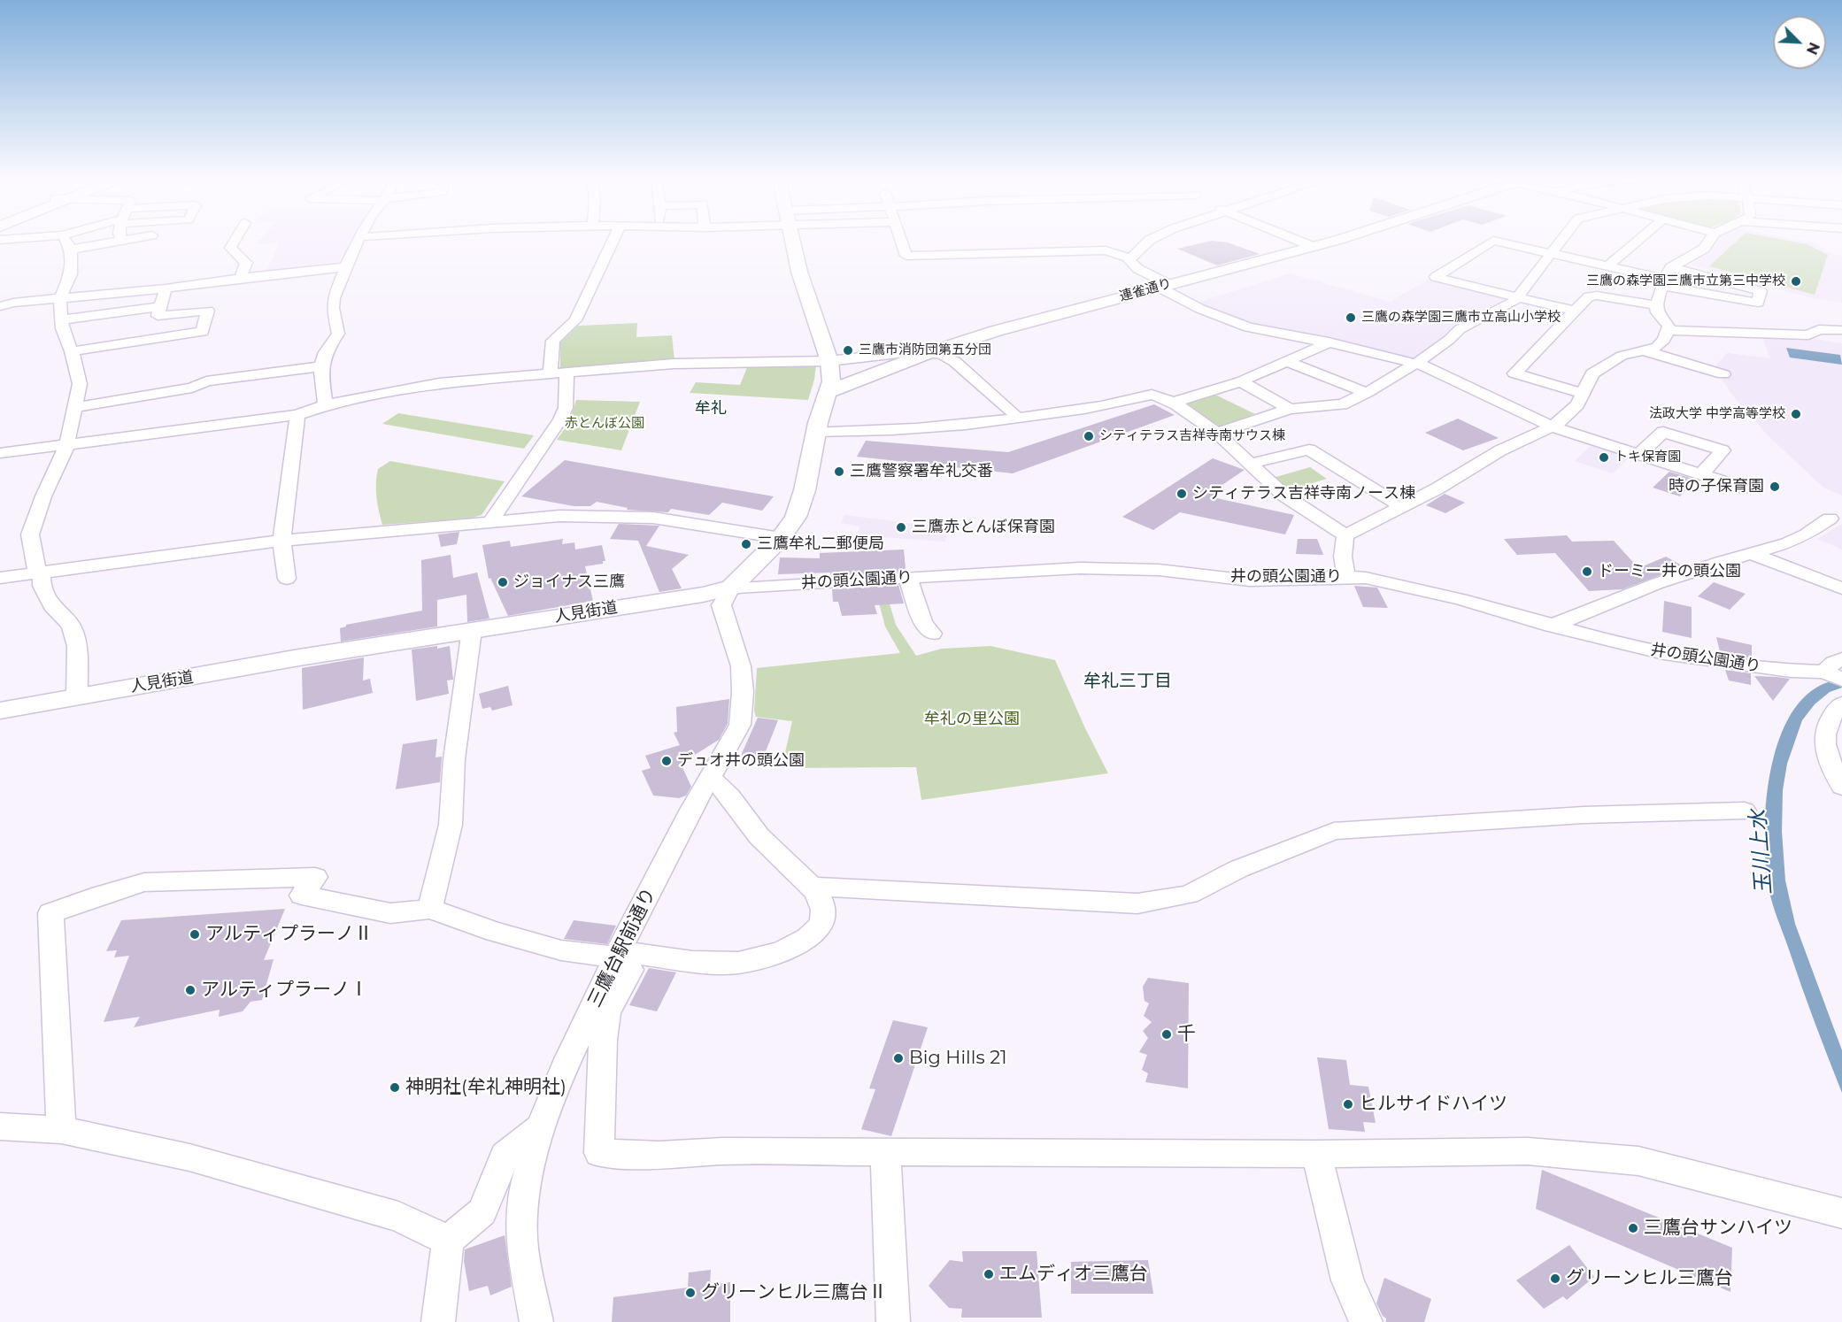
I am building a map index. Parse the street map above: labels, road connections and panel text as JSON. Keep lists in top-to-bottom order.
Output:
{
  "streets": {
    "main road": ["連雀通り", "人見街道"],
    "street": ["井の頭公園通り", "三鷹台駅前通り"]
  },
  "crossings": [
    ["井の頭公園通り", "人見街道"],
    ["井の頭公園通り", "三鷹台駅前通り"],
    ["人見街道", "三鷹台駅前通り"]
  ],
  "districts": ["牟礼", "牟礼三丁目"],
  "water": ["玉川上水"],
  "parks": ["赤とんぼ公園", "牟礼の里公園"],
  "places": [
    "三鷹の森学園三鷹市立第三中学校",
    "三鷹の森学園三鷹市立高山小学校",
    "三鷹市消防団第五分団",
    "法政大学 中学高等学校",
    "シティテラス吉祥寺南サウス棟",
    "トキ保育園",
    "三鷹警察署牟礼交番",
    "時の子保育園",
    "シティテラス吉祥寺南ノース棟",
    "三鷹赤とんぼ保育園",
    "三鷹牟礼二郵便局",
    "ドーミー井の頭公園",
    "ジョイナス三鷹",
    "デュオ井の頭公園",
    "アルティプラーノⅡ",
    "アルティプラーノⅠ",
    "千",
    "Big Hills 21",
    "神明社(牟礼神明社)",
    "ヒルサイドハイツ",
    "三鷹台サンハイツ",
    "エムディオ三鷹台",
    "グリーンヒル三鷹台",
    "グリーンヒル三鷹台Ⅱ"
  ],
  "north": "bottom right"
}
